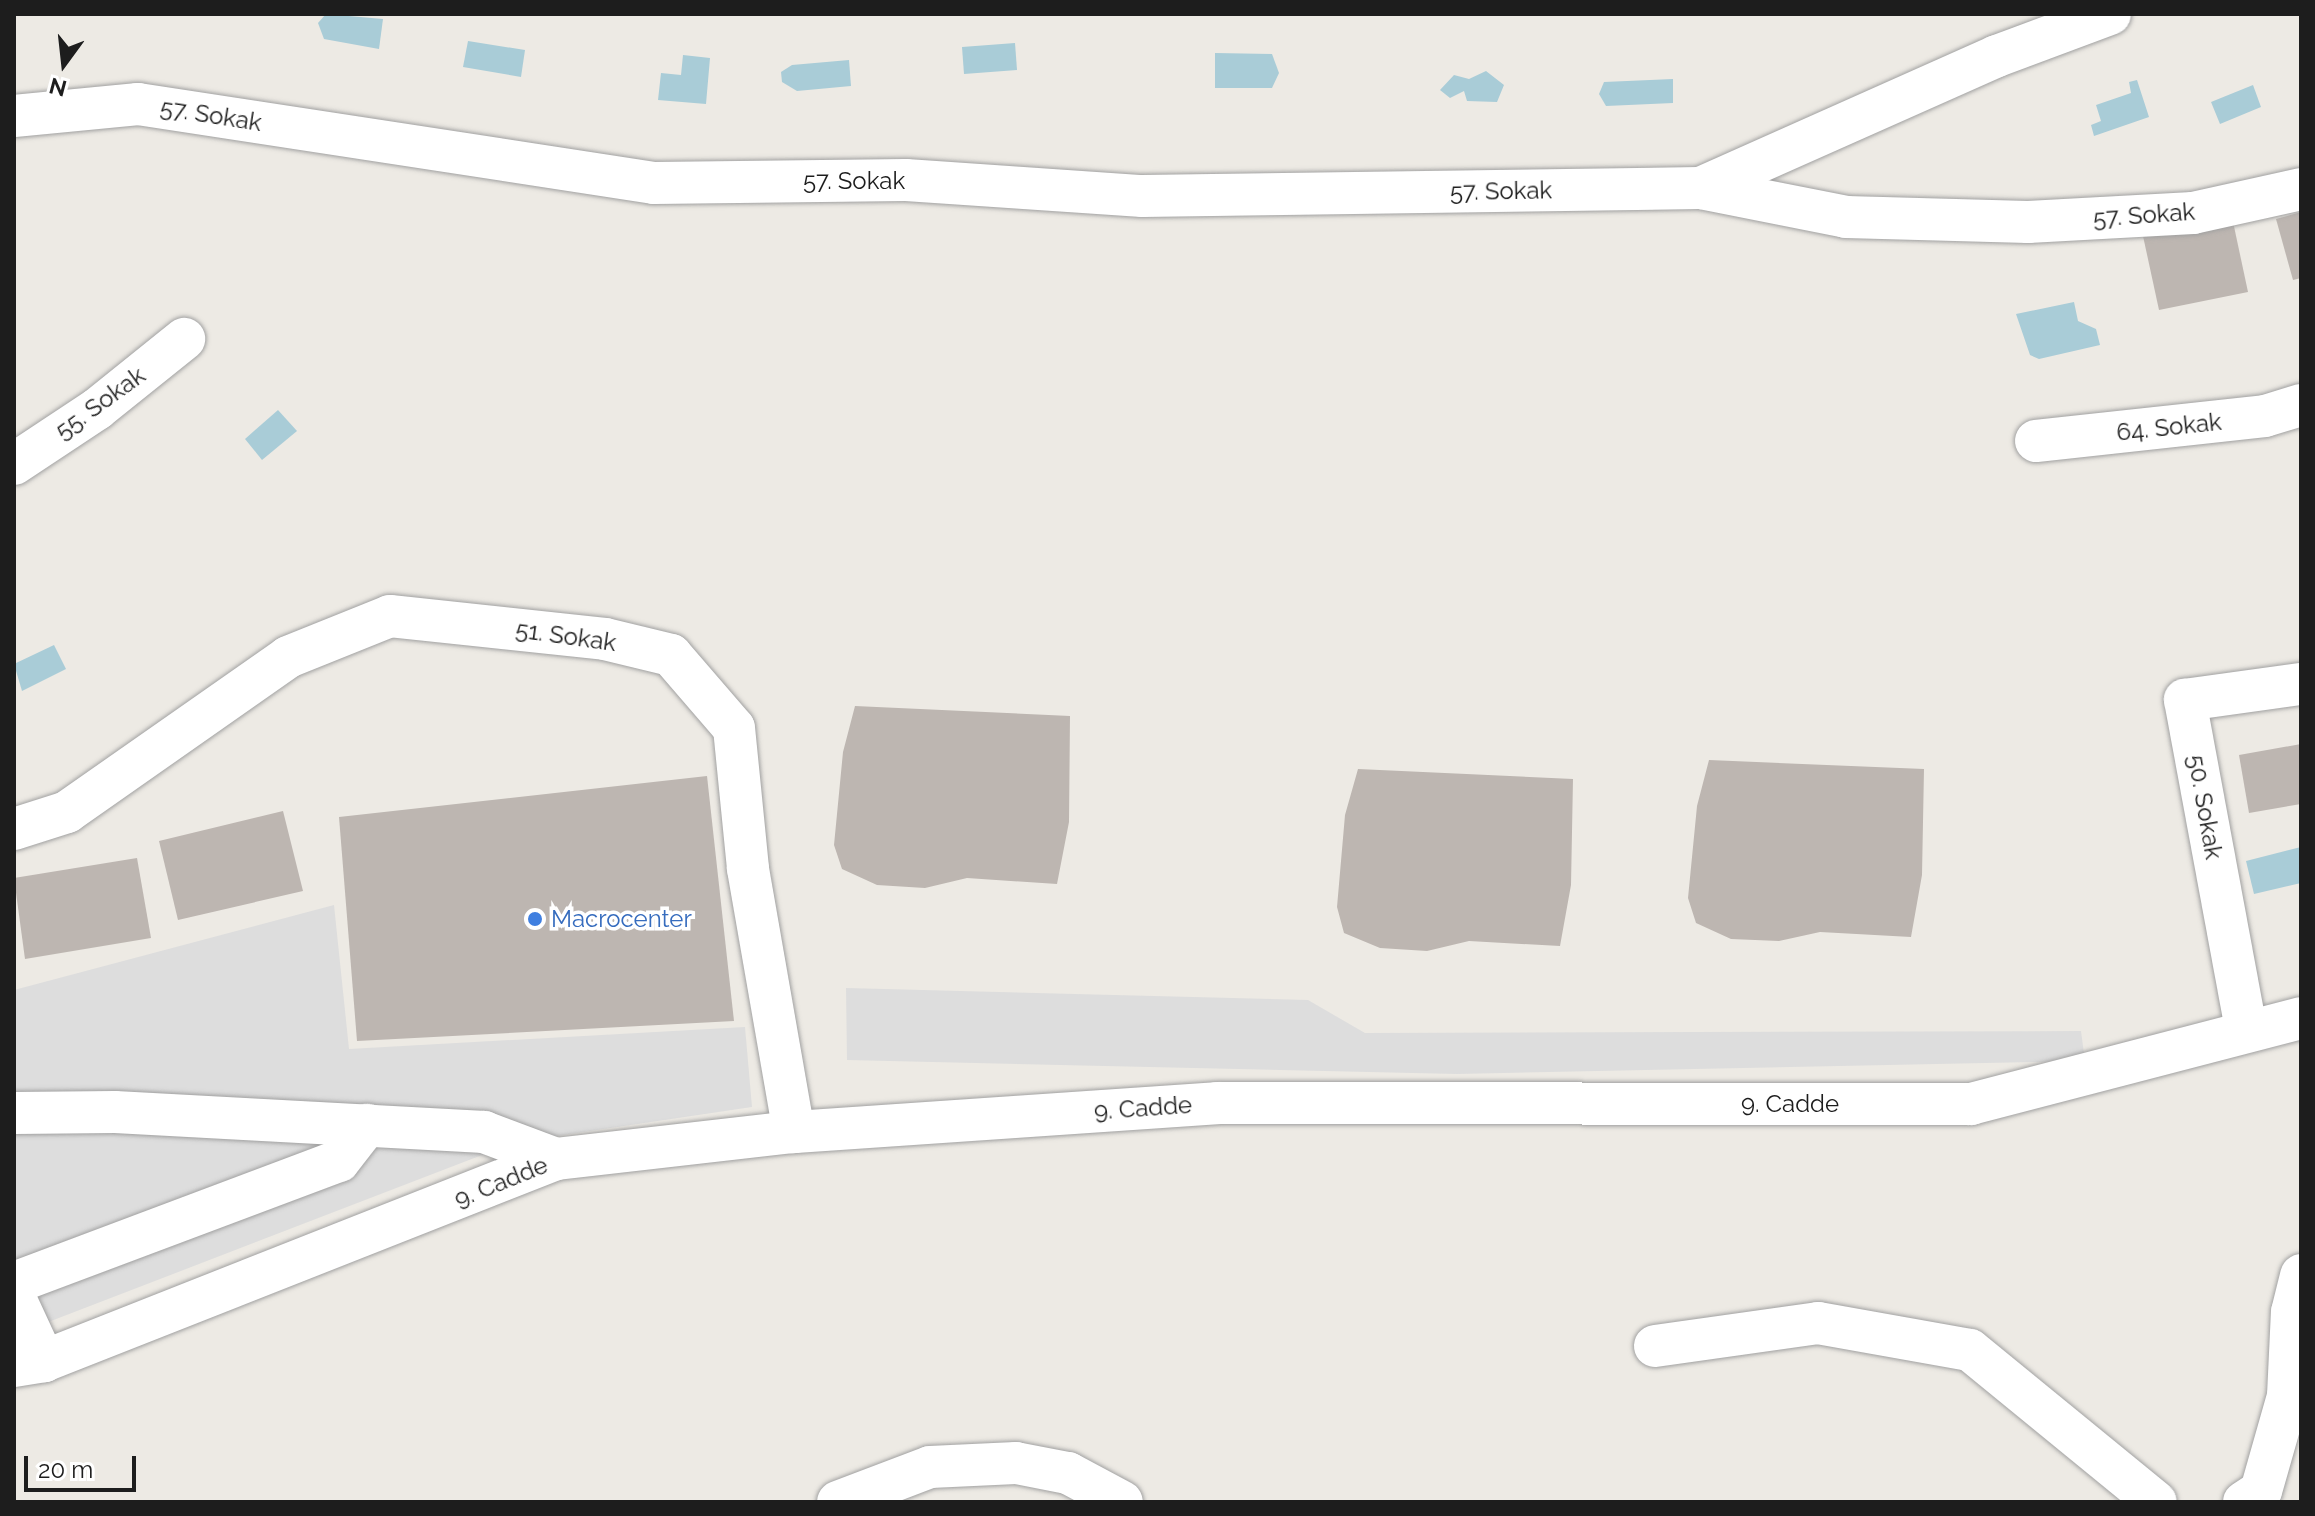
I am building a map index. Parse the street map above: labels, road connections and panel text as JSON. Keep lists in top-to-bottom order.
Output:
{
  "streets": {
    "street": [
      "57. Sokak",
      "55. Sokak",
      "64. Sokak",
      "51. Sokak",
      "50. Sokak",
      "9. Cadde"
    ]
  },
  "crossings": [
    ["51. Sokak", "9. Cadde"],
    ["50. Sokak", "9. Cadde"]
  ],
  "places": ["Macrocenter"],
  "scale_bar": "20 m",
  "north": "bottom"
}
